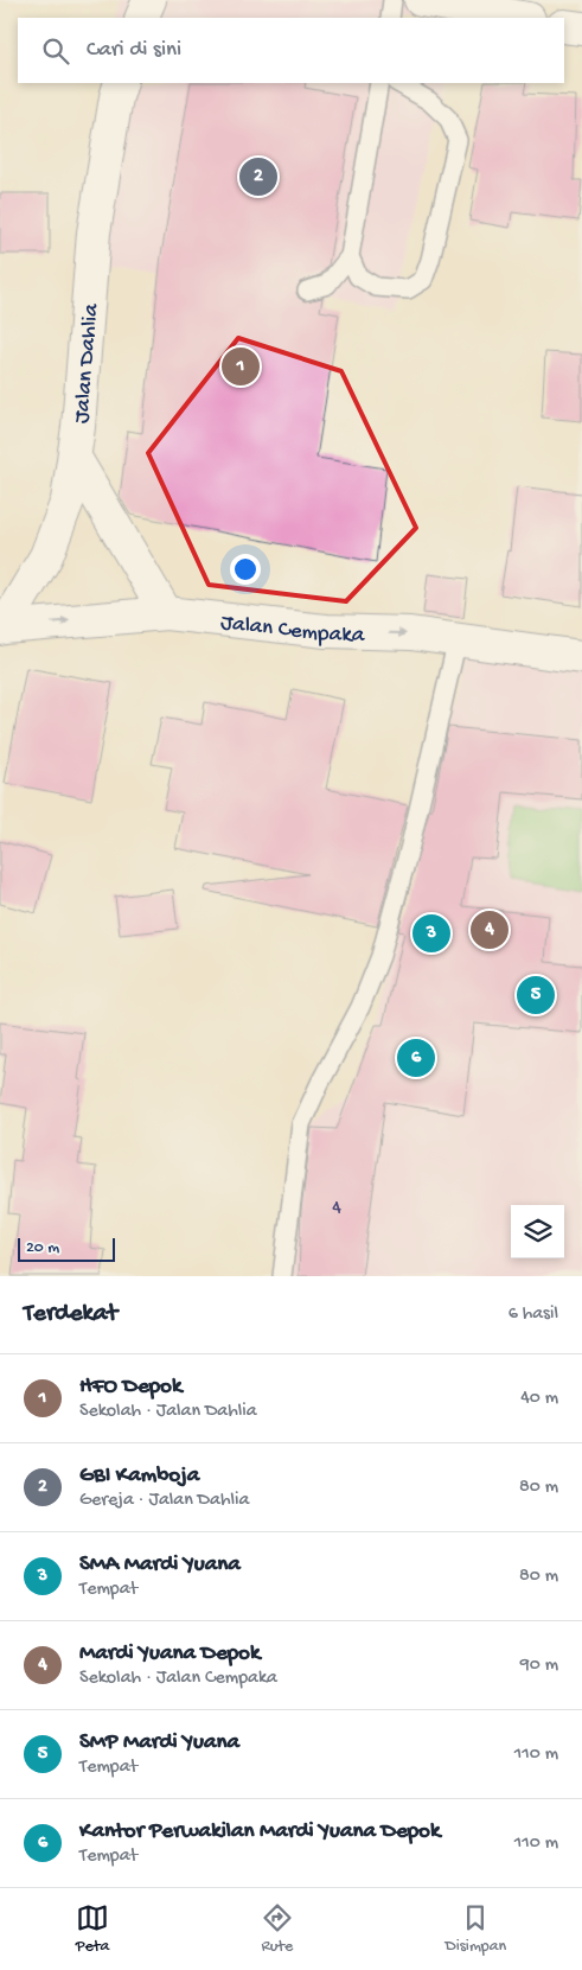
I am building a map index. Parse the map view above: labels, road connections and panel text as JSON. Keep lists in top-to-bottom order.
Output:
{
  "streets": {
    "street": ["Jalan Dahlia", "Jalan Cempaka"]
  },
  "crossings": [
    ["Jalan Dahlia", "Jalan Cempaka"]
  ],
  "one_way": ["Jalan Cempaka"],
  "house_numbers": ["4"],
  "scale_bar": "20 m",
  "page": {
    "search": "Cari di sini",
    "pins": [
      "2",
      "1",
      "4",
      "3",
      "5",
      "6"
    ],
    "scale": "20 m",
    "heading": ["Terdekat", "6 hasil"],
    "list": [
      {
        "mark": "1",
        "name": "HFO Depok",
        "note": "Sekolah · Jalan Dahlia",
        "value": "40 m"
      },
      {
        "mark": "2",
        "name": "GBI Kamboja",
        "note": "Gereja · Jalan Dahlia",
        "value": "80 m"
      },
      {
        "mark": "3",
        "name": "SMA Mardi Yuana",
        "note": "Tempat",
        "value": "80 m"
      },
      {
        "mark": "4",
        "name": "Mardi Yuana Depok",
        "note": "Sekolah · Jalan Cempaka",
        "value": "90 m"
      },
      {
        "mark": "5",
        "name": "SMP Mardi Yuana",
        "note": "Tempat",
        "value": "110 m"
      },
      {
        "mark": "6",
        "name": "Kantor Perwakilan Mardi Yuana Depok",
        "note": "Tempat",
        "value": "110 m"
      }
    ],
    "nav": ["Peta", "Rute", "Disimpan"]
  }
}
